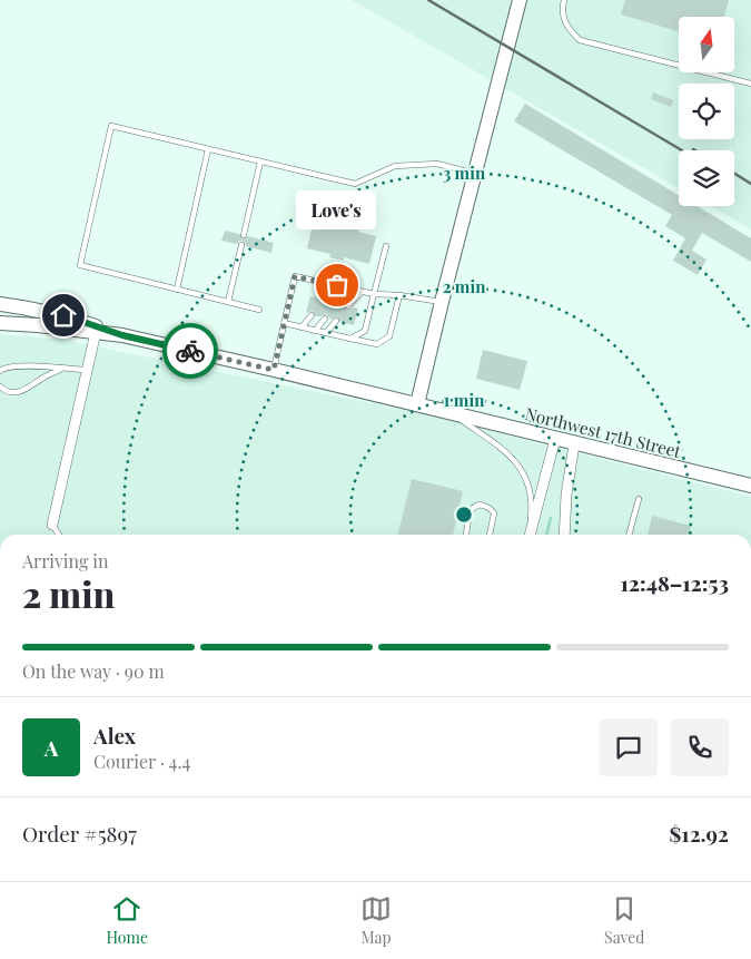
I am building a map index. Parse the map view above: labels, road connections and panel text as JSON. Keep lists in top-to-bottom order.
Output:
{
  "streets": {
    "main road": ["Northwest 17th Street"]
  },
  "places": ["Love's"],
  "north": "top",
  "page": {
    "bubble": "Love's",
    "heading": ["2 min", "Arriving in", "12:48–12:53"],
    "panel": [
      "Alex",
      "Courier · 4.4",
      "Order #5897",
      "$12.92"
    ],
    "bar": "On the way · 90 m",
    "round": "A",
    "tabs": ["Home", "Map", "Saved"]
  },
  "rings": ["3 min", "2 min", "1 min"]
}
